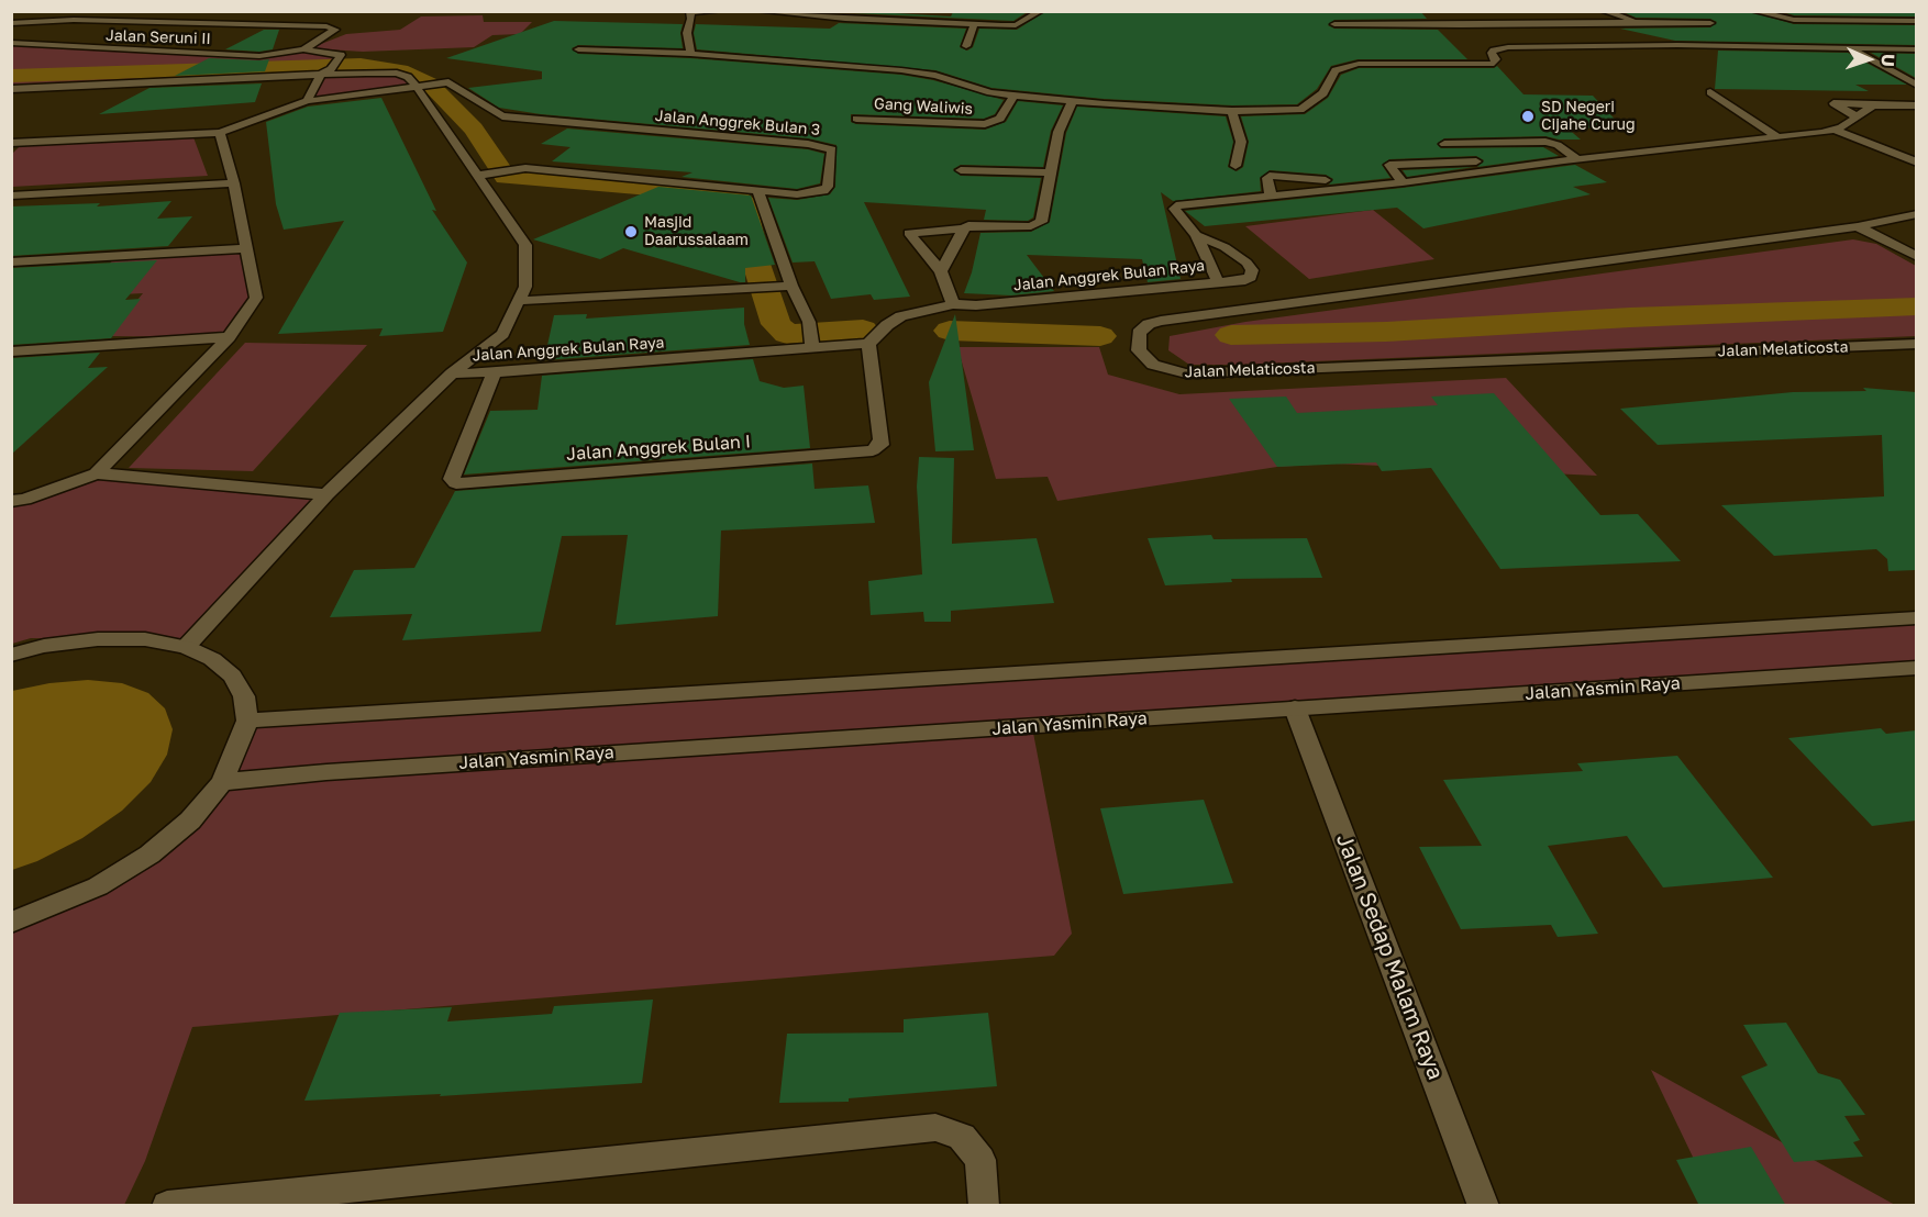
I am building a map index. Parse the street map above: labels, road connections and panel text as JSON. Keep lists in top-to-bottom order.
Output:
{
  "streets": {
    "street": [
      "Jalan Seruni II",
      "Gang Waliwis",
      "Jalan Anggrek Bulan 3",
      "Jalan Anggrek Bulan Raya",
      "Jalan Melaticosta",
      "Jalan Anggrek Bulan I",
      "Jalan Yasmin Raya",
      "Jalan Sedap Malam Raya"
    ]
  },
  "crossings": [
    ["Jalan Anggrek Bulan Raya", "Jalan Anggrek Bulan I"],
    ["Jalan Yasmin Raya", "Jalan Sedap Malam Raya"]
  ],
  "places": ["SD Negeri Cijahe Curug", "Masjid Daarussalaam"],
  "north": "right"
}
